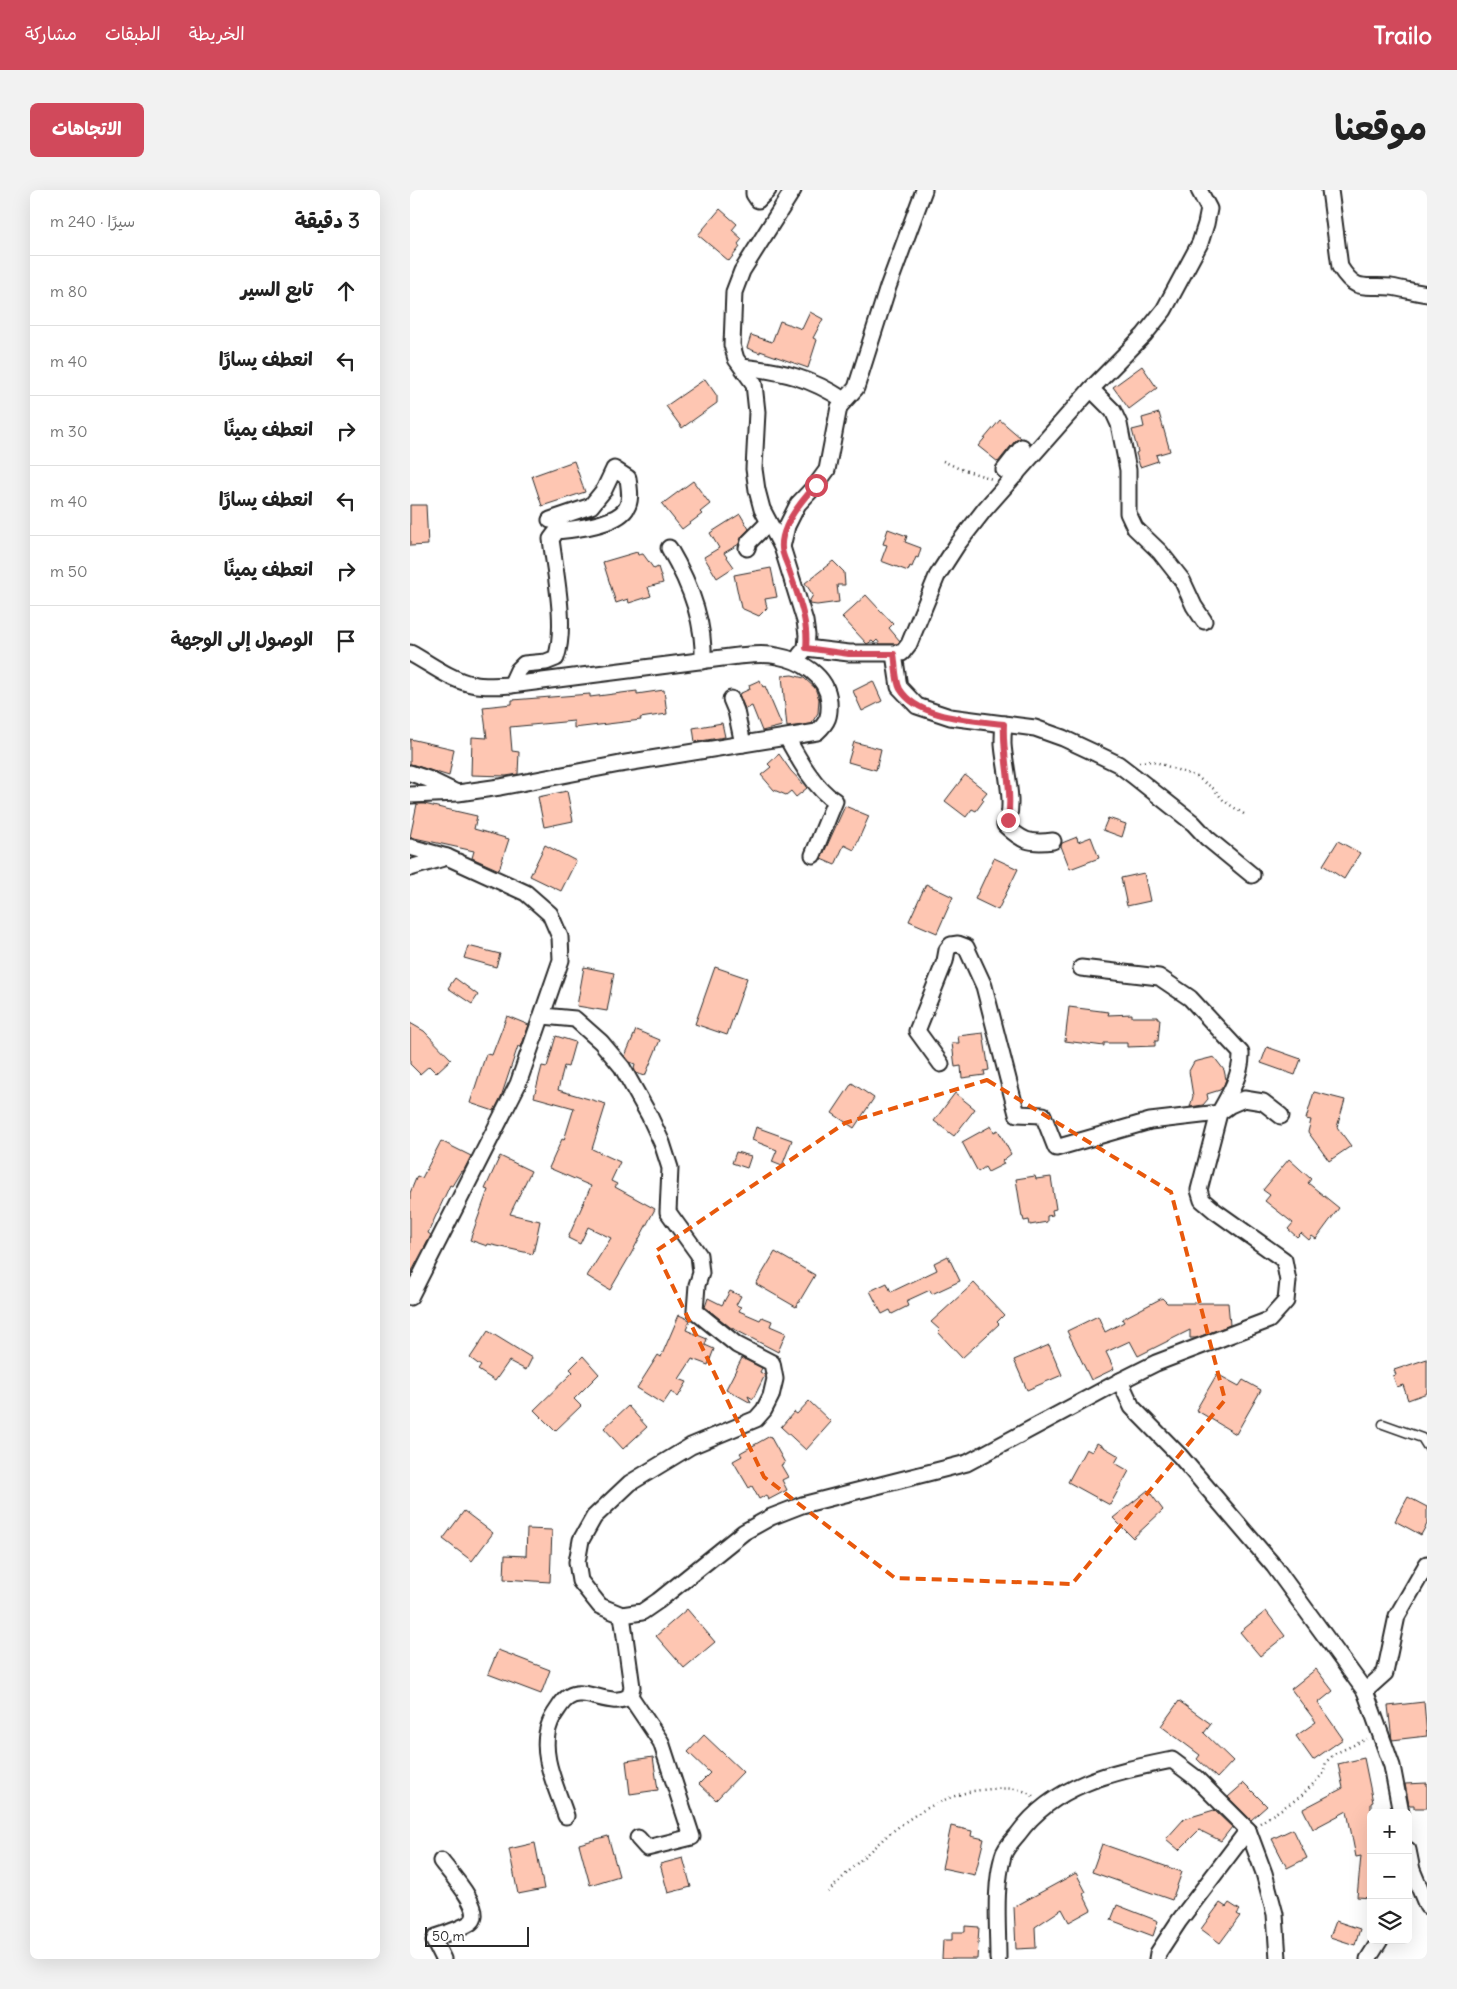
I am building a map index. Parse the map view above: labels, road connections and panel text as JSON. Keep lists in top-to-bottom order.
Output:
{
  "scale_bar": "50 m",
  "page": {
    "header": "Trailo",
    "nav": ["الخريطة", "الطبقات", "مشاركة"],
    "title": "موقعنا",
    "buttons": "الاتجاهات",
    "heading": ["3 دقيقة", "سيرًا · 240 m"],
    "list": [
      ["تابع السير", "80 m"],
      ["انعطف يسارًا", "40 m"],
      ["انعطف يمينًا", "30 m"],
      ["انعطف يسارًا", "40 m"],
      ["انعطف يمينًا", "50 m"],
      "الوصول إلى الوجهة"
    ],
    "map_buttons": ["+", "−"],
    "scale": "50 m"
  }
}
